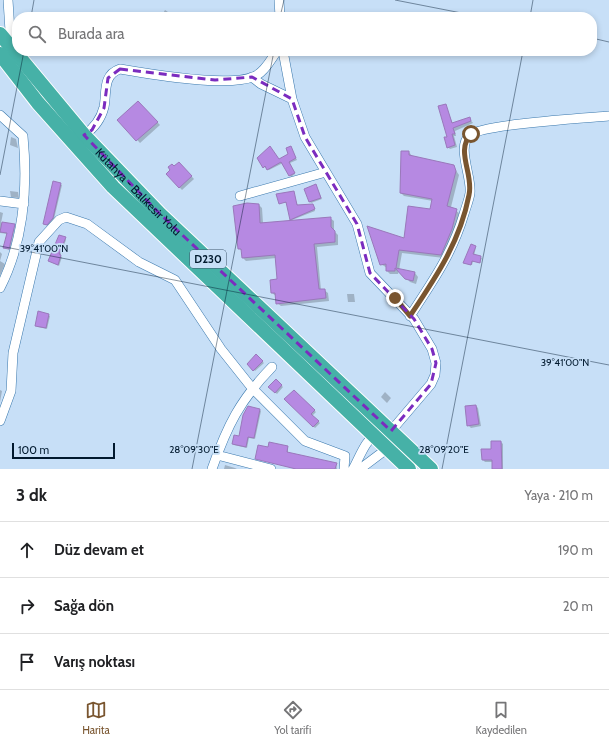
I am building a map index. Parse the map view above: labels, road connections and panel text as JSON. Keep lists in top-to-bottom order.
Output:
{
  "streets": {
    "highway": ["Kütahya - Balıkesir Yolu", "D230"]
  },
  "scale_bar": "100 m",
  "page": {
    "search": "Burada ara",
    "scale": "100 m",
    "heading": ["3 dk", "Yaya · 210 m"],
    "list": [
      ["Düz devam et", "190 m"],
      ["Sağa dön", "20 m"],
      "Varış noktası"
    ],
    "nav": ["Harita", "Yol tarifi", "Kaydedilen"]
  },
  "coordinates": ["39°41'00\"N", "28°09'30\"E", "28°09'20\"E"]
}
